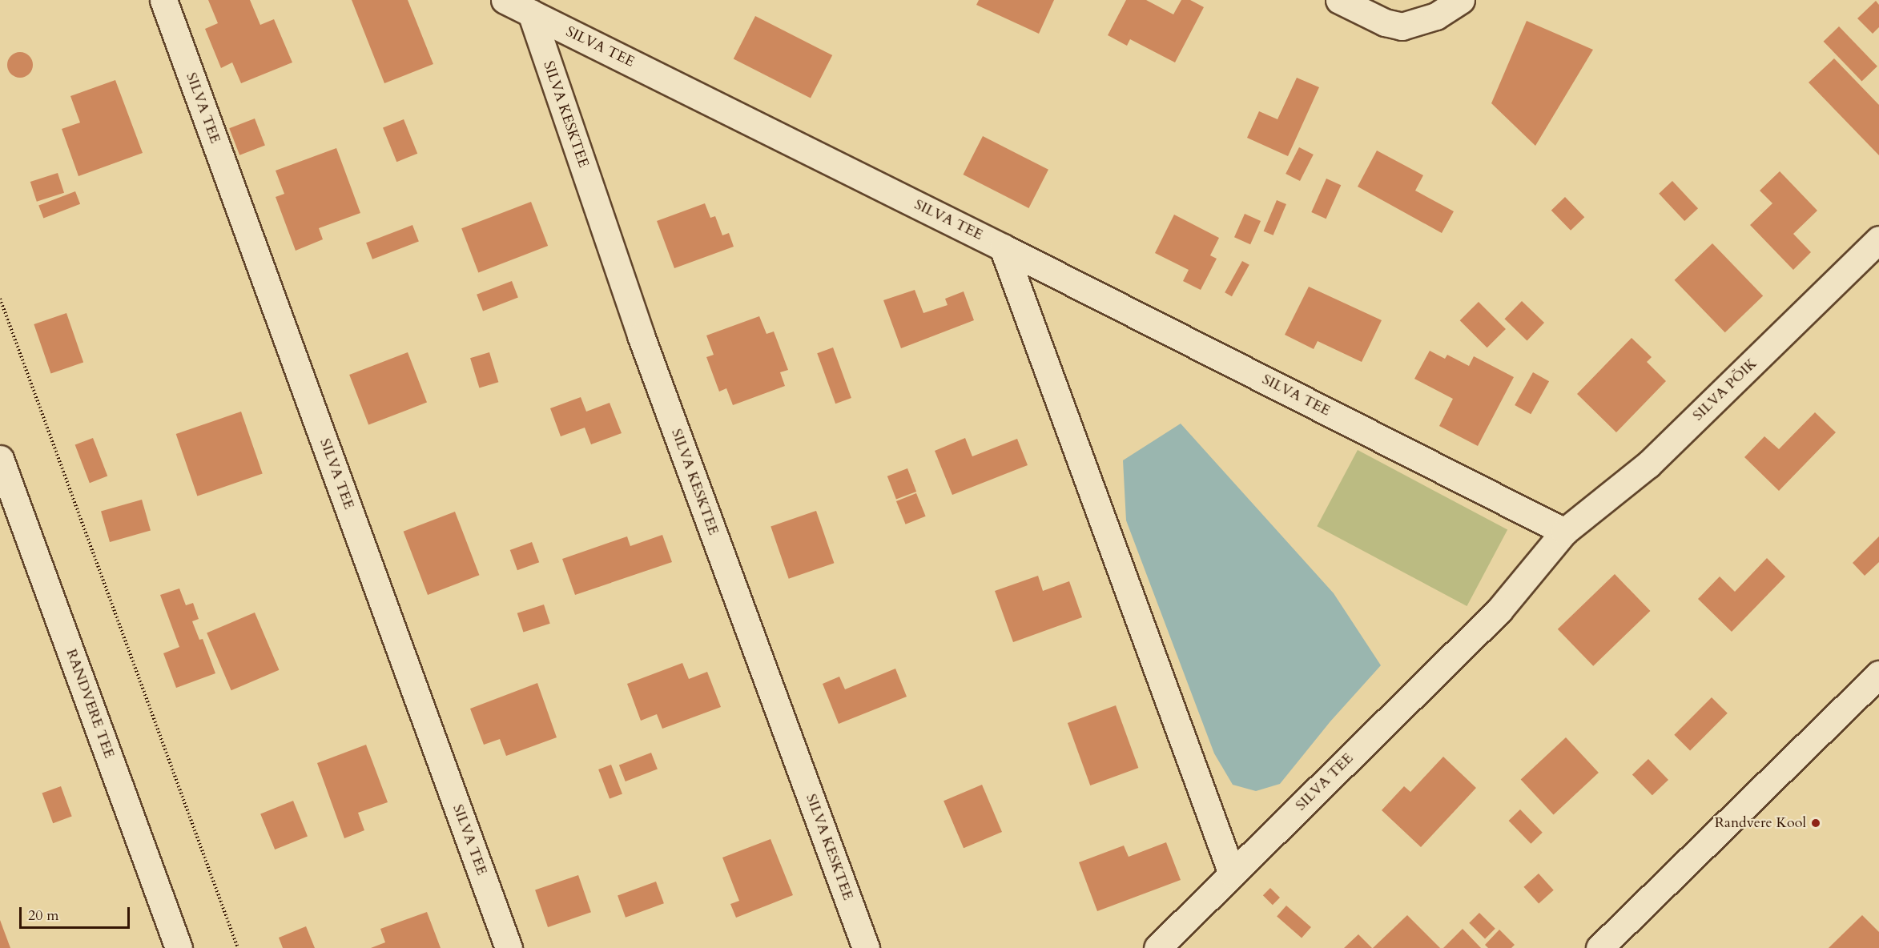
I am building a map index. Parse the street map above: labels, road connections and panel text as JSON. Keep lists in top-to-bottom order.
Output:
{
  "streets": {
    "street": [
      "SILVA TEE",
      "SILVA KESKTEE",
      "SILVA PÕIK",
      "RANDVERE TEE"
    ]
  },
  "crossings": [
    ["SILVA TEE", "SILVA KESKTEE"],
    ["SILVA TEE", "SILVA PÕIK"]
  ],
  "places": ["Randvere Kool"],
  "scale_bar": "20 m"
}
